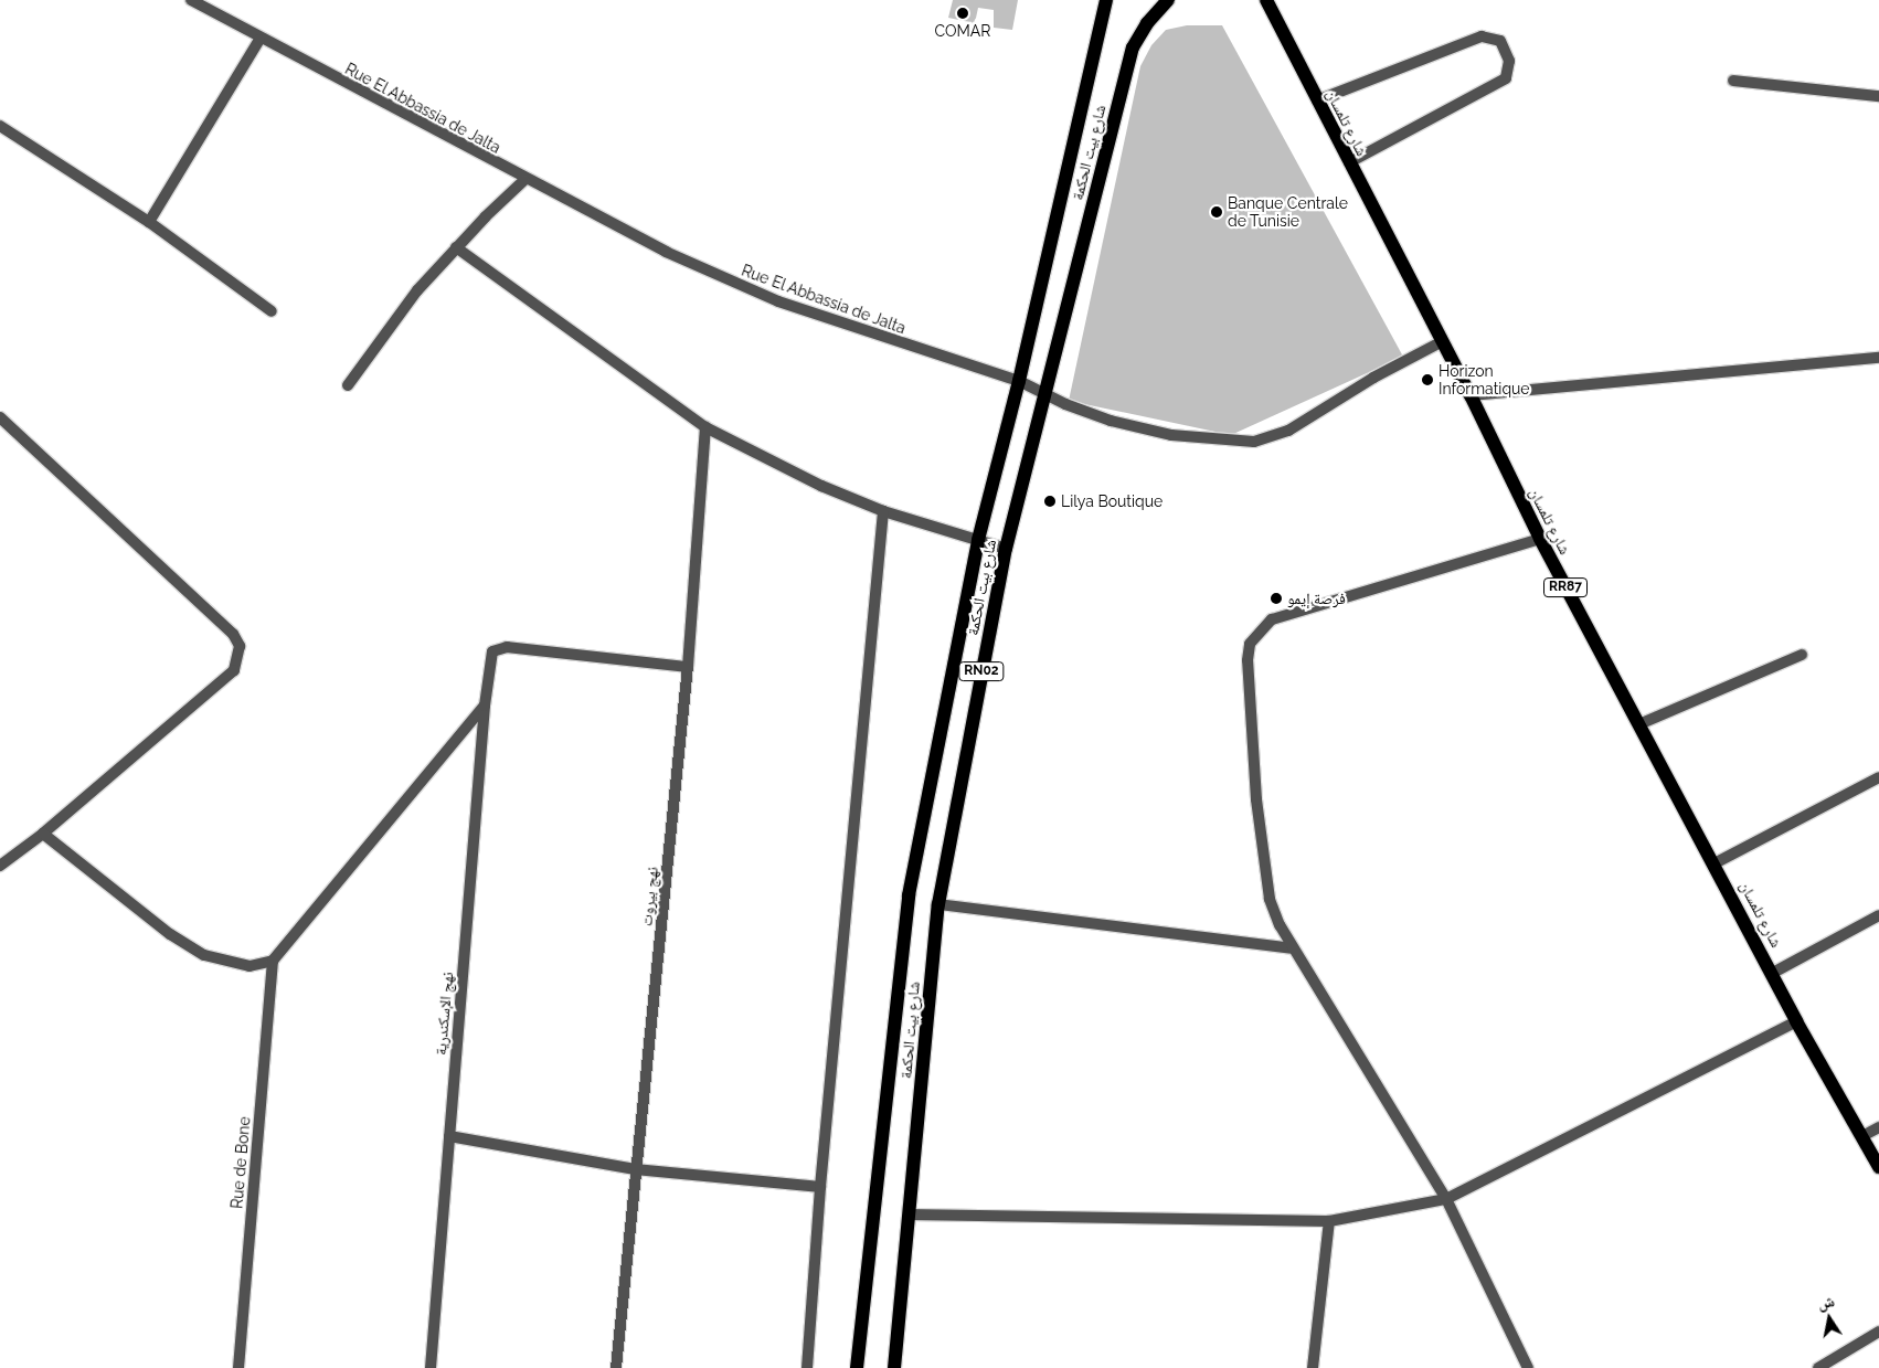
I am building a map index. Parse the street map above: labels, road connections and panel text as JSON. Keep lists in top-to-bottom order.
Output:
{
  "streets": {
    "main road": [
      "شارع تلمسان",
      "شارع بيت الحكمة",
      "RR87",
      "RN02"
    ],
    "street": [
      "Rue El Abbassia de Jalta",
      "نهج بيروت",
      "نهج الإسكندرية",
      "Rue de Bone"
    ]
  },
  "crossings": [
    ["Rue El Abbassia de Jalta", "شارع تلمسان"],
    ["Rue El Abbassia de Jalta", "شارع بيت الحكمة"],
    ["نهج بيروت", "نهج الإسكندرية"]
  ],
  "places": [
    "COMAR",
    "Banque Centrale de Tunisie",
    "Horizon Informatique",
    "Lilya Boutique",
    "فرصة إيمو"
  ],
  "north": "top"
}
